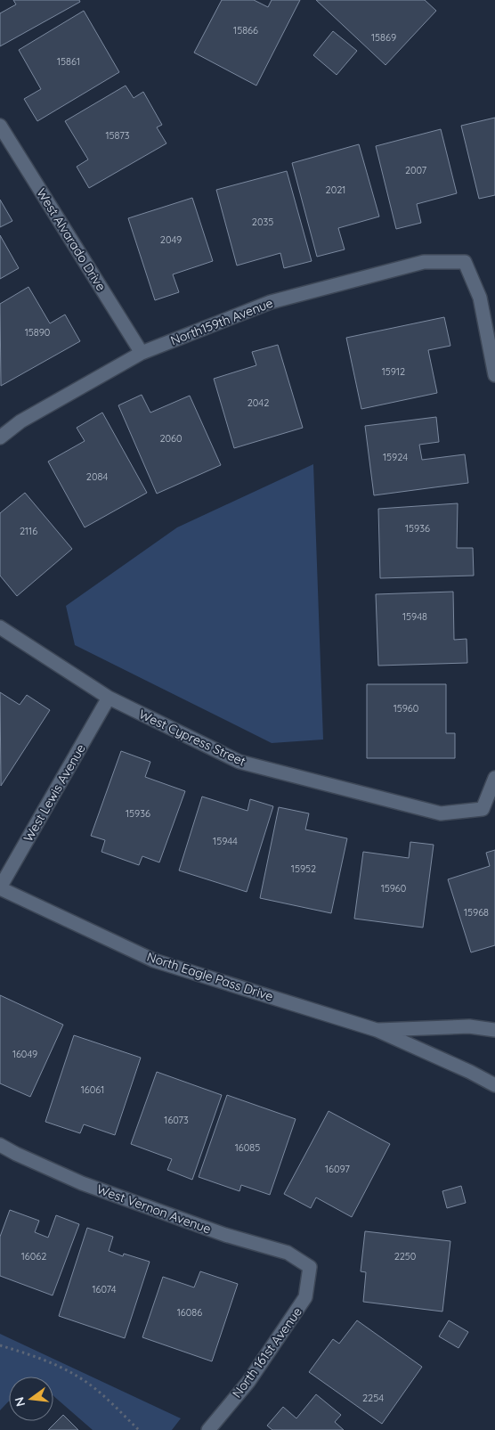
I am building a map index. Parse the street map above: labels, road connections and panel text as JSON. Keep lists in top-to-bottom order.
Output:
{
  "streets": {
    "street": [
      "West Alvarado Drive",
      "North159th Avenue",
      "West Cypress Street",
      "West Lewis Avenue",
      "North Eagle Pass Drive",
      "West Vernon Avenue",
      "North 161st Avenue"
    ]
  },
  "crossings": [
    ["West Alvarado Drive", "North159th Avenue"],
    ["West Cypress Street", "West Lewis Avenue"],
    ["West Lewis Avenue", "North Eagle Pass Drive"],
    ["West Vernon Avenue", "North 161st Avenue"]
  ],
  "house_numbers": [
    "15866",
    "15869",
    "15861",
    "15873",
    "2007",
    "2021",
    "2035",
    "2049",
    "15890",
    "15912",
    "2042",
    "2060",
    "15924",
    "2084",
    "15936",
    "2116",
    "15948",
    "15960",
    "15936",
    "15944",
    "15952",
    "15960",
    "15968",
    "16049",
    "16061",
    "16073",
    "16085",
    "16097",
    "16062",
    "2250",
    "16074",
    "16086",
    "2254"
  ],
  "north": "left"
}
